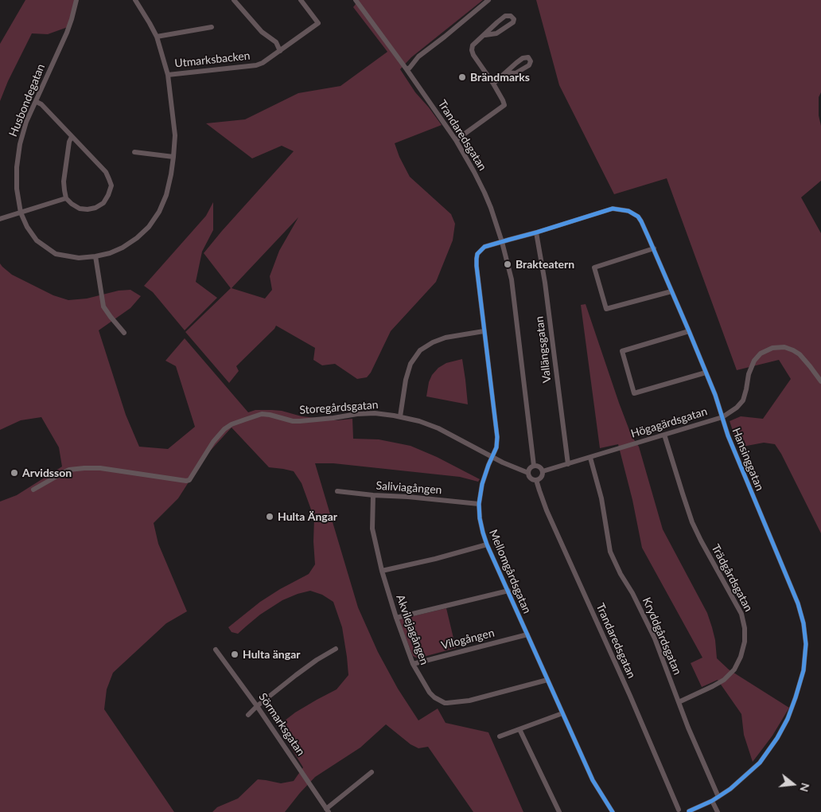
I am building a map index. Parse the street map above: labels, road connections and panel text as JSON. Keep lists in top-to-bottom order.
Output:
{
  "streets": {
    "street": [
      "Utmarksbacken",
      "Husbondegatan",
      "Trandaredsgatan",
      "Vallängsgatan",
      "Storegårdsgatan",
      "Högagärdsgatan",
      "Hansinggatan",
      "Saliviagången",
      "Mellomgårdsgatan",
      "Trädgårdsgatan",
      "Akvilejagången",
      "Kryddgårdsgatan",
      "Vilogången",
      "Sörmarksgatan"
    ]
  },
  "crossings": [
    ["Utmarksbacken", "Husbondegatan"],
    ["Trandaredsgatan", "Storegårdsgatan"],
    ["Trandaredsgatan", "Högagärdsgatan"],
    ["Trandaredsgatan", "Hansinggatan"],
    ["Trandaredsgatan", "Mellomgårdsgatan"],
    ["Vallängsgatan", "Högagärdsgatan"],
    ["Vallängsgatan", "Hansinggatan"],
    ["Storegårdsgatan", "Högagärdsgatan"],
    ["Storegårdsgatan", "Mellomgårdsgatan"],
    ["Högagärdsgatan", "Hansinggatan"],
    ["Högagärdsgatan", "Trädgårdsgatan"],
    ["Högagärdsgatan", "Kryddgårdsgatan"],
    ["Hansinggatan", "Mellomgårdsgatan"],
    ["Hansinggatan", "Kryddgårdsgatan"],
    ["Saliviagången", "Mellomgårdsgatan"],
    ["Saliviagången", "Akvilejagången"],
    ["Mellomgårdsgatan", "Akvilejagången"],
    ["Mellomgårdsgatan", "Vilogången"],
    ["Trädgårdsgatan", "Kryddgårdsgatan"],
    ["Akvilejagången", "Vilogången"]
  ],
  "places": [
    "Brändmarks",
    "Brakteatern",
    "Arvidsson",
    "Hulta Ängar",
    "Hulta ängar"
  ],
  "north": "right"
}
